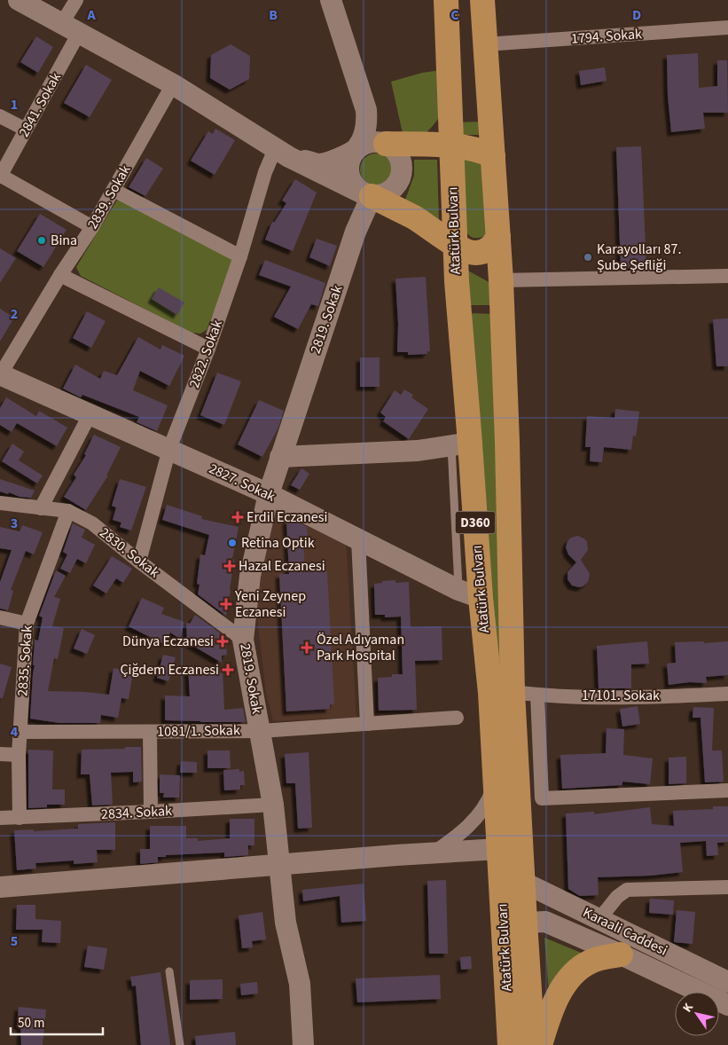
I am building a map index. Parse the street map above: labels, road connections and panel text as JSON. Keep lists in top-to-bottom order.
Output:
{
  "streets": {
    "highway": ["Atatürk Bulvarı", "D360"],
    "main road": ["2819. Sokak", "2827. Sokak", "Karaali Caddesi"],
    "street": [
      "1794. Sokak",
      "2841. Sokak",
      "2839. Sokak",
      "2822. Sokak",
      "2830. Sokak",
      "2835. Sokak",
      "17101. Sokak",
      "1081/1. Sokak",
      "2834. Sokak"
    ]
  },
  "crossings": [
    ["1794. Sokak", "Atatürk Bulvarı"],
    ["2839. Sokak", "2827. Sokak"],
    ["Atatürk Bulvarı", "2827. Sokak"],
    ["Atatürk Bulvarı", "17101. Sokak"],
    ["Atatürk Bulvarı", "Karaali Caddesi"],
    ["2819. Sokak", "2827. Sokak"],
    ["2819. Sokak", "2830. Sokak"],
    ["2819. Sokak", "1081/1. Sokak"],
    ["2819. Sokak", "2834. Sokak"],
    ["2822. Sokak", "2827. Sokak"],
    ["2822. Sokak", "2830. Sokak"],
    ["2830. Sokak", "2835. Sokak"],
    ["2835. Sokak", "1081/1. Sokak"],
    ["2835. Sokak", "2834. Sokak"]
  ],
  "places": {
    "other": ["Bina", "Karayolları 87. Şube Şefliği", "Retina Optik"],
    "health": [
      "Erdil Eczanesi",
      "Hazal Eczanesi",
      "Yeni Zeynep Eczanesi",
      "Dünya Eczanesi",
      "Özel Adıyaman Park Hospital",
      "Çiğdem Eczanesi"
    ]
  },
  "scale_bar": "50 m",
  "north": "top left",
  "grid": {
    "columns": [
      "A",
      "B",
      "C",
      "D"
    ],
    "rows": [
      "1",
      "2",
      "3",
      "4",
      "5"
    ]
  }
}
